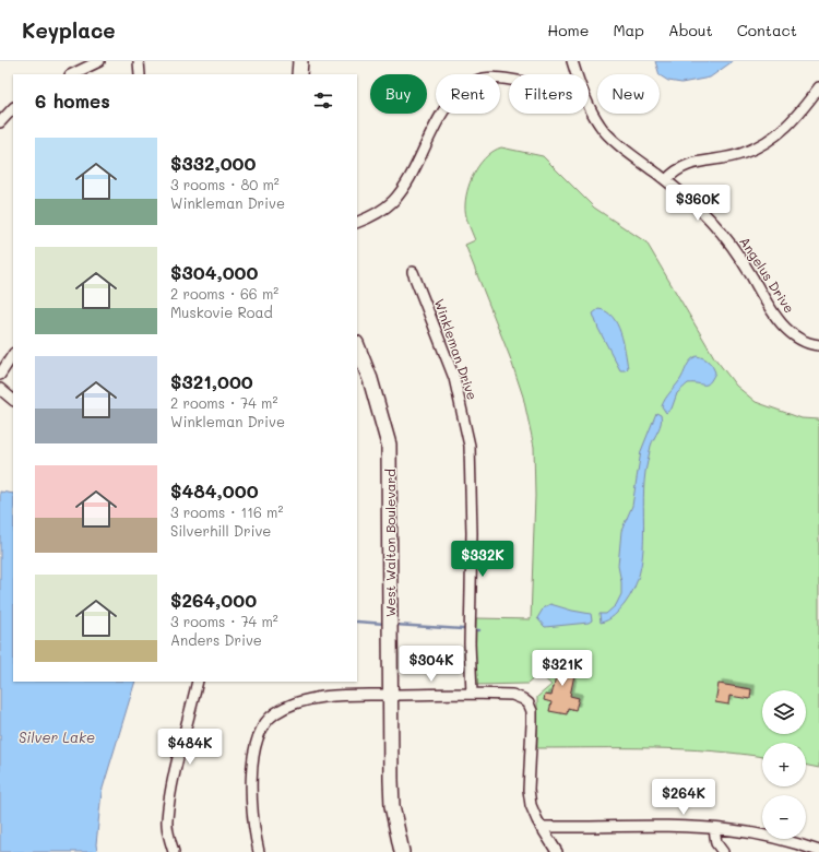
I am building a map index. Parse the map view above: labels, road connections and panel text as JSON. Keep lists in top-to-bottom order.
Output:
{
  "streets": {
    "main road": ["West Walton Boulevard"],
    "street": ["Angelus Drive", "Winkleman Drive"]
  },
  "water": ["Silver Lake"],
  "page": {
    "header": "Keyplace",
    "nav": [
      "Home",
      "Map",
      "About",
      "Contact"
    ],
    "chip": [
      "Buy",
      "Rent",
      "Filters",
      "New"
    ],
    "heading": "6 homes",
    "list": [
      {
        "name": "$332,000",
        "note": "3 rooms · 80 m² · Winkleman Drive"
      },
      {
        "name": "$304,000",
        "note": "2 rooms · 66 m² · Muskovie Road"
      },
      {
        "name": "$321,000",
        "note": "2 rooms · 74 m² · Winkleman Drive"
      },
      {
        "name": "$484,000",
        "note": "3 rooms · 116 m² · Silverhill Drive"
      },
      {
        "name": "$264,000",
        "note": "3 rooms · 74 m² · Anders Drive"
      }
    ],
    "price": [
      "$360K",
      "$332K",
      "$304K",
      "$321K",
      "$484K",
      "$264K"
    ],
    "map_buttons": ["+", "−"]
  }
}
